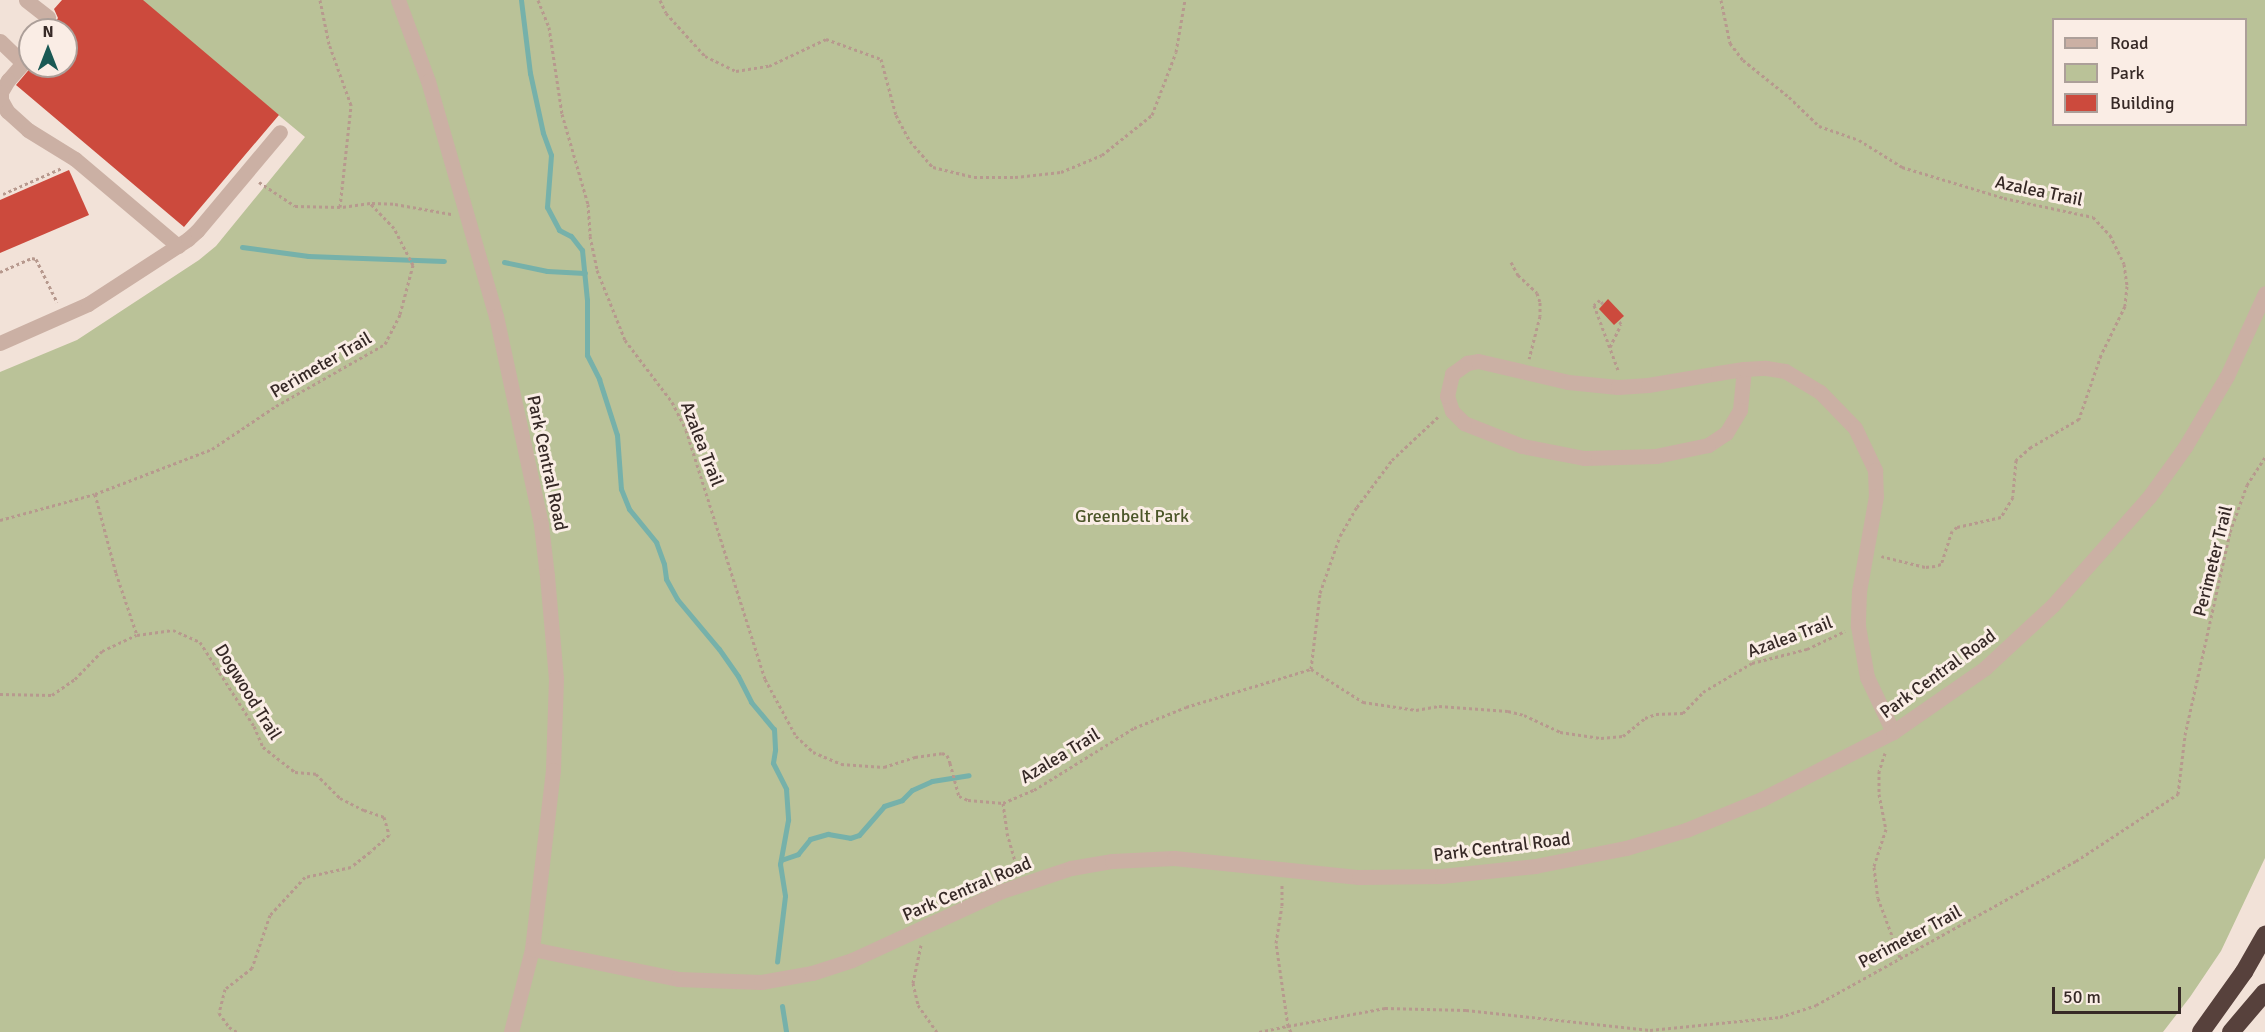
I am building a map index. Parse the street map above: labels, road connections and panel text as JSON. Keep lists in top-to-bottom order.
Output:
{
  "streets": {
    "street": ["Park Central Road"],
    "path": ["Azalea Trail", "Perimeter Trail", "Dogwood Trail"]
  },
  "parks": ["Greenbelt Park"],
  "legend": ["Road", "Park", "Building"],
  "scale_bar": "50 m",
  "north": "top"
}
